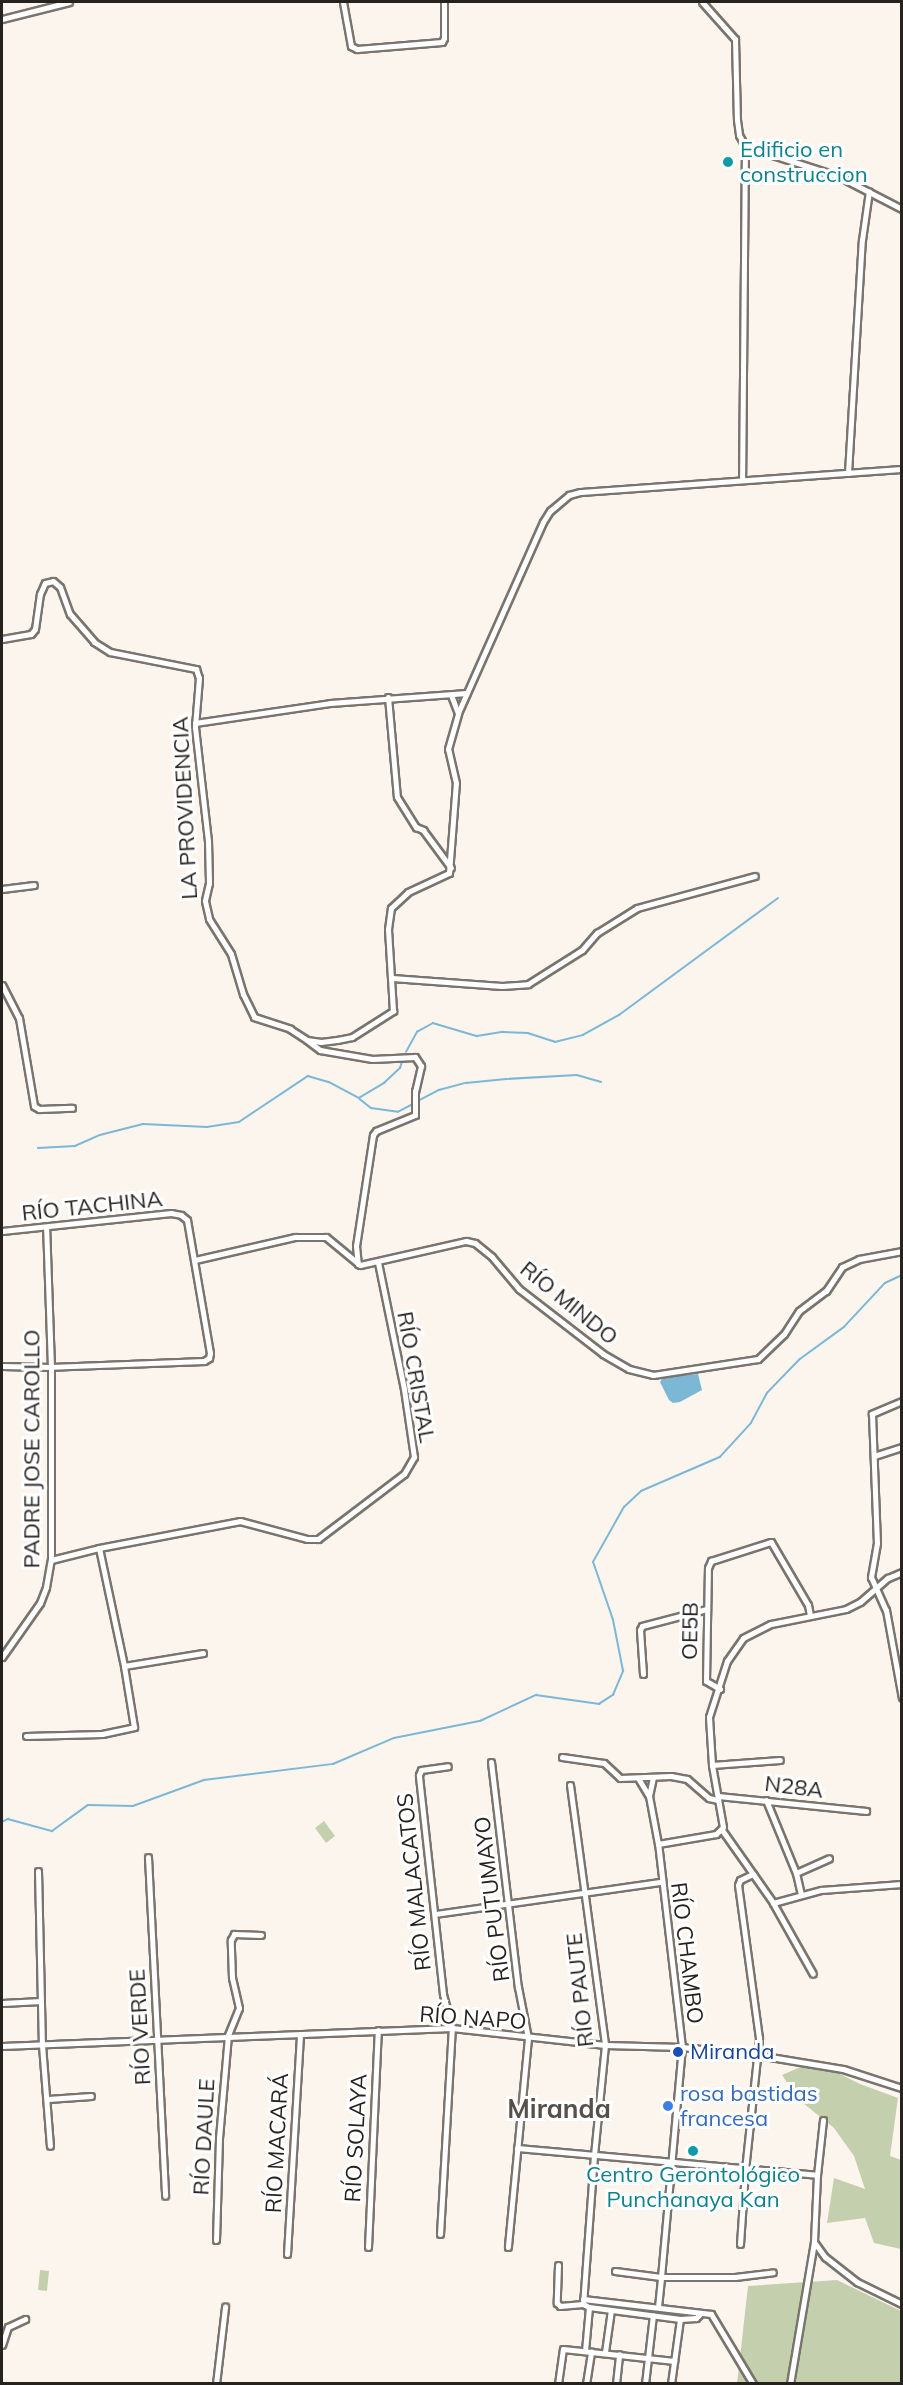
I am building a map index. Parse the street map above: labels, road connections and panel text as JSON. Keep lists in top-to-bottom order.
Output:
{
  "streets": {
    "street": [
      "LA PROVIDENCIA",
      "RÍO TACHINA",
      "RÍO MINDO",
      "RÍO CRISTAL",
      "PADRE JOSE CAROLLO",
      "OE5B",
      "N28A",
      "RÍO MALACATOS",
      "RÍO PUTUMAYO",
      "RÍO CHAMBO",
      "RÍO PAUTE",
      "RÍO NAPO",
      "RÍO VERDE",
      "RÍO DAULE",
      "RÍO SOLAYA",
      "RÍO MACARÁ"
    ]
  },
  "crossings": [
    ["RÍO TACHINA", "PADRE JOSE CAROLLO"],
    ["RÍO MINDO", "RÍO CRISTAL"],
    ["RÍO CRISTAL", "PADRE JOSE CAROLLO"],
    ["RÍO MALACATOS", "RÍO NAPO"],
    ["RÍO PUTUMAYO", "RÍO NAPO"],
    ["RÍO CHAMBO", "RÍO NAPO"],
    ["RÍO PAUTE", "RÍO NAPO"],
    ["RÍO NAPO", "RÍO VERDE"],
    ["RÍO NAPO", "RÍO DAULE"],
    ["RÍO NAPO", "RÍO SOLAYA"],
    ["RÍO NAPO", "RÍO MACARÁ"]
  ],
  "districts": ["Miranda"],
  "places": [
    "Edificio en construccion",
    "Miranda",
    "rosa bastidas francesa",
    "Centro Gerontológico Punchanaya Kan"
  ]
}
